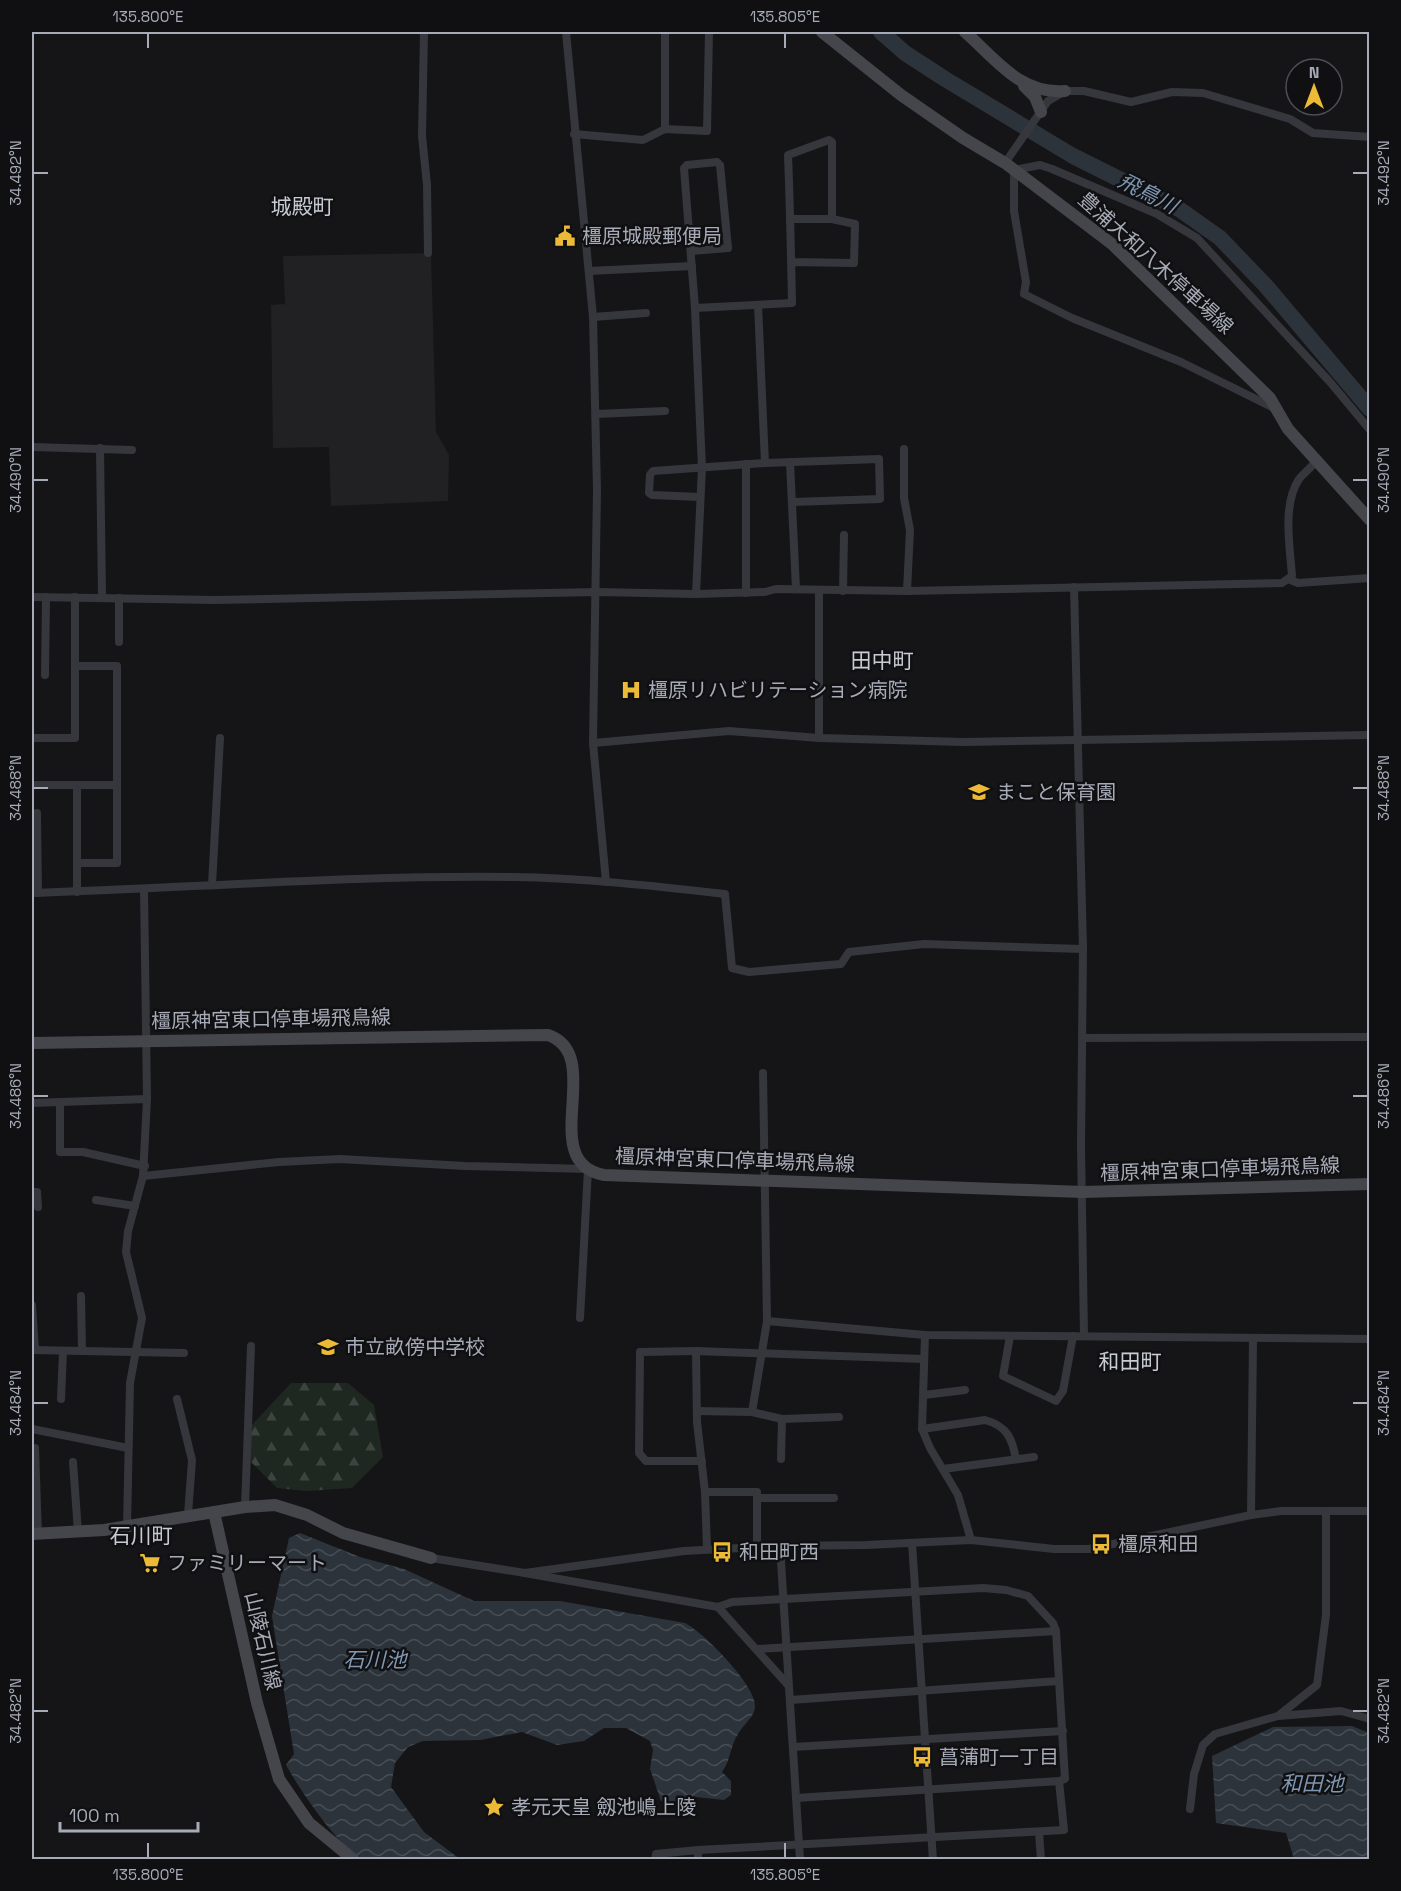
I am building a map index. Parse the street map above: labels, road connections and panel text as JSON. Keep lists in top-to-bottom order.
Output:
{
  "streets": {
    "main road": ["豊浦大和八木停車場線", "橿原神宮東口停車場飛鳥線", "山陵石川線"]
  },
  "districts": [
    "城殿町",
    "田中町",
    "和田町",
    "石川町"
  ],
  "water": ["飛鳥川", "石川池", "和田池"],
  "places": {
    "public building": ["橿原城殿郵便局"],
    "hospital": ["橿原リハビリテーション病院"],
    "school or university": ["まこと保育園", "市立畝傍中学校"],
    "bus stop": ["橿原和田", "和田町西", "菖蒲町一丁目"],
    "supermarket": ["ファミリーマート"],
    "place": ["孝元天皇 劔池嶋上陵"]
  },
  "scale_bar": "100 m",
  "north": "top",
  "coordinates": [
    "135.800°E",
    "135.805°E",
    "34.492°N",
    "34.490°N",
    "34.488°N",
    "34.486°N",
    "34.484°N",
    "34.482°N"
  ]
}
